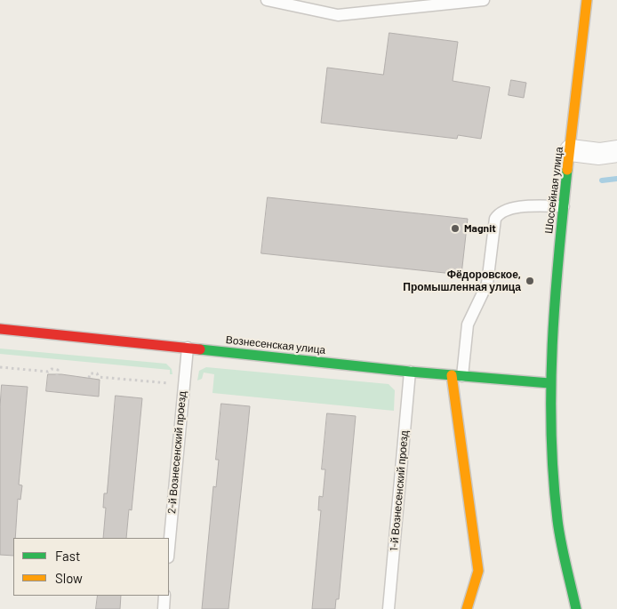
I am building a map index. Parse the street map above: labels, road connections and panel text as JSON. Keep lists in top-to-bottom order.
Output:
{
  "streets": {
    "street": ["Шоссейная улица", "Вознесенская улица"],
    "lane": ["2-й Вознесенский проезд", "1-й Вознесенский проезд"]
  },
  "crossings": [
    ["Шоссейная улица", "Вознесенская улица"],
    ["Вознесенская улица", "2-й Вознесенский проезд"],
    ["Вознесенская улица", "1-й Вознесенский проезд"]
  ],
  "places": ["Magnit", "Фёдоровское, Промышленная улица"],
  "legend": ["Fast", "Slow"]
}
